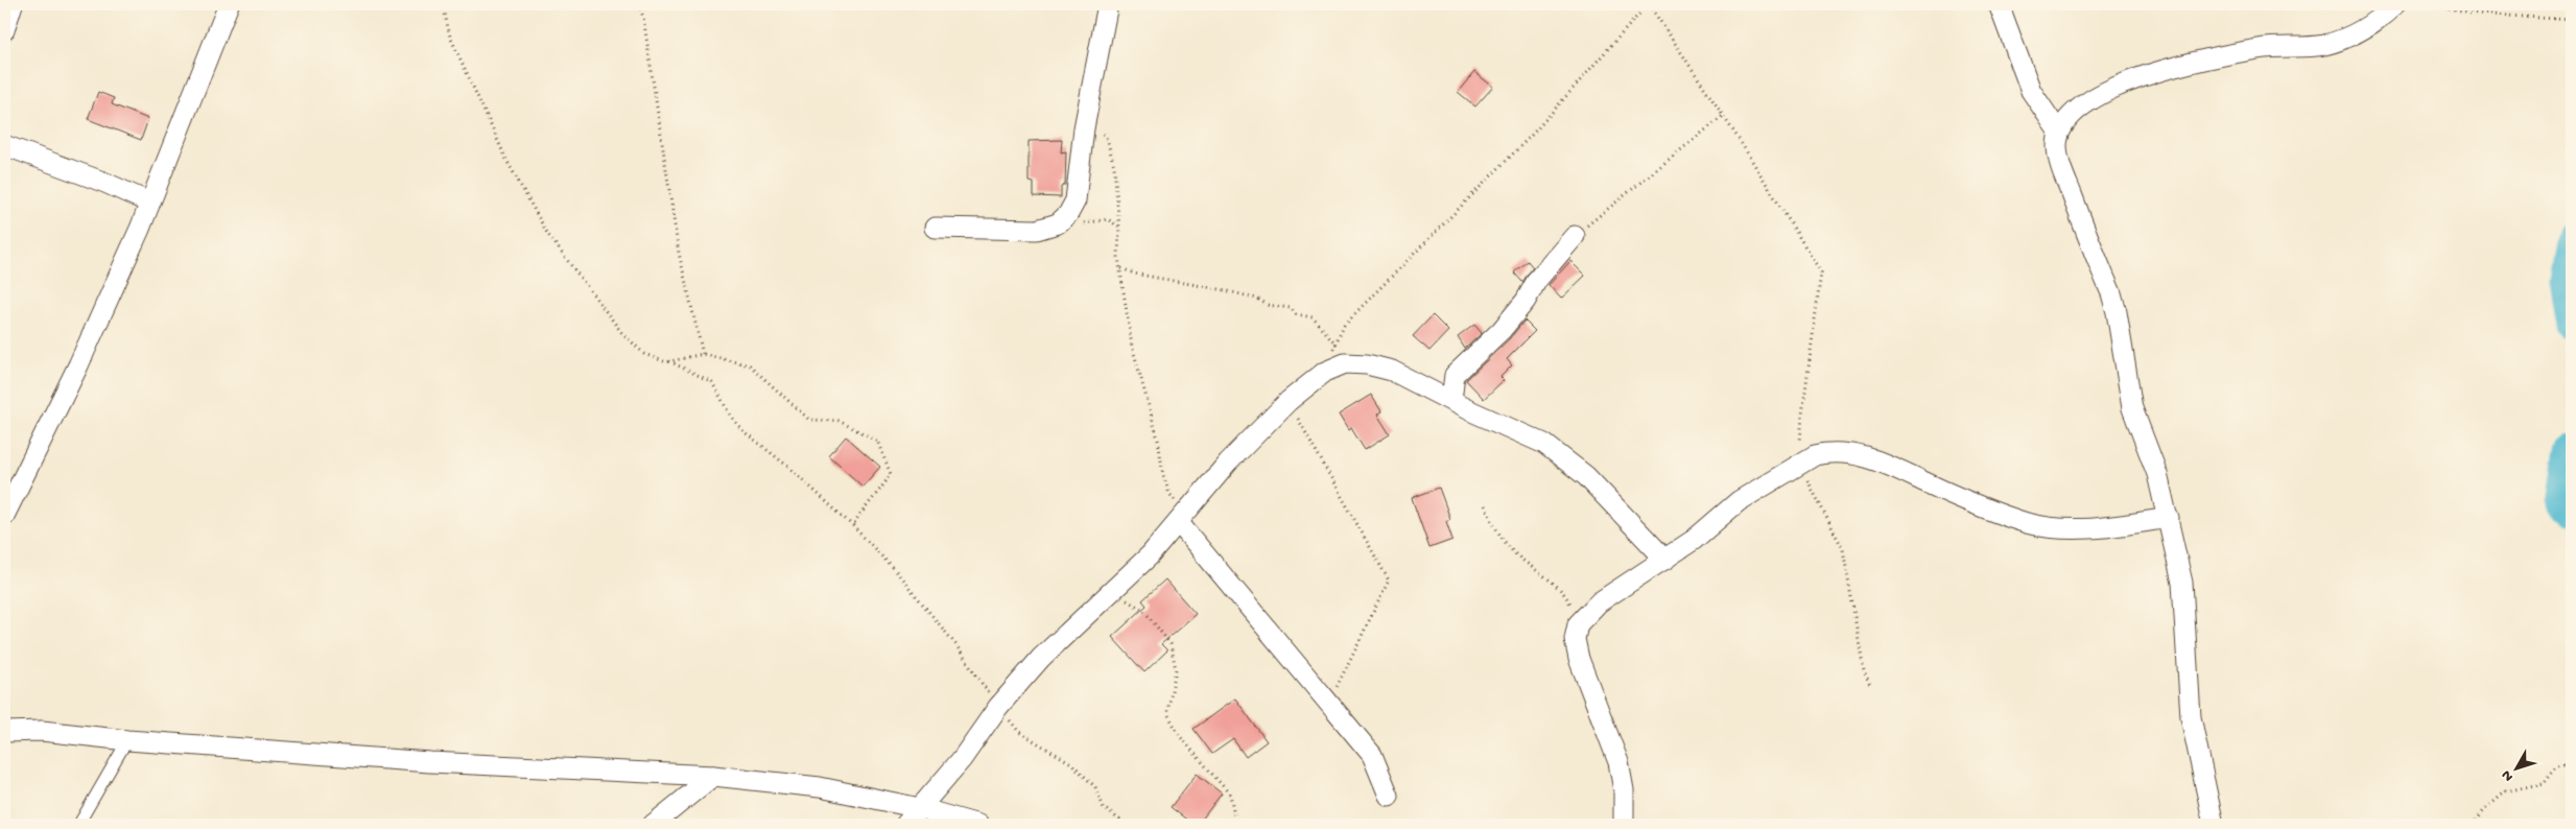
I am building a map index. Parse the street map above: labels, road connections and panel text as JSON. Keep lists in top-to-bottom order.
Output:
{
  "north": "bottom left"
}
